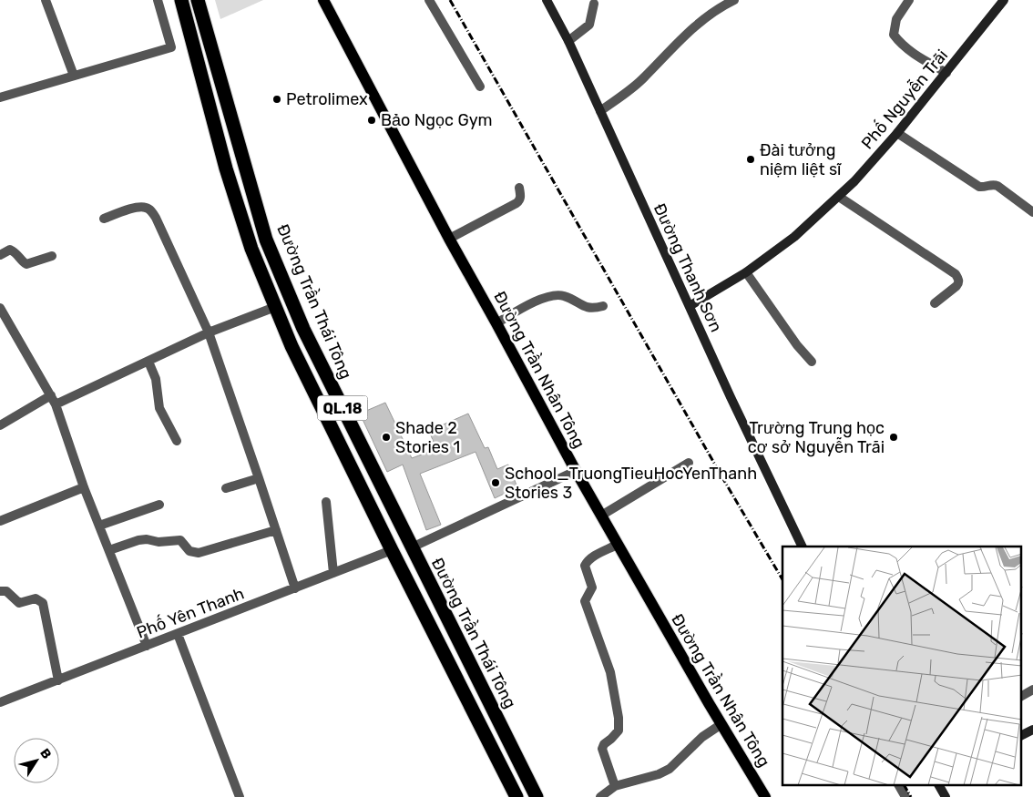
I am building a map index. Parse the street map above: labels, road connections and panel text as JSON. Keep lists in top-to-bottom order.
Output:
{
  "streets": {
    "highway": ["Đường Trần Thái Tông", "QL.18"],
    "main road": ["Đường Trần Nhân Tông"],
    "street": ["Phố Nguyễn Trãi", "Đường Thanh Sơn", "Phố Yên Thanh"]
  },
  "crossings": [
    ["Phố Nguyễn Trãi", "Đường Thanh Sơn"],
    ["QL.18", "Phố Yên Thanh"]
  ],
  "places": [
    "Petrolimex",
    "Bảo Ngọc Gym",
    "Đài tưởng niệm liệt sĩ",
    "Shade 2 Stories 1",
    "Trường Trung học cơ sở Nguyễn Trãi",
    "School_TruongTieuHocYenThanh Stories 3"
  ],
  "north": "top right"
}
